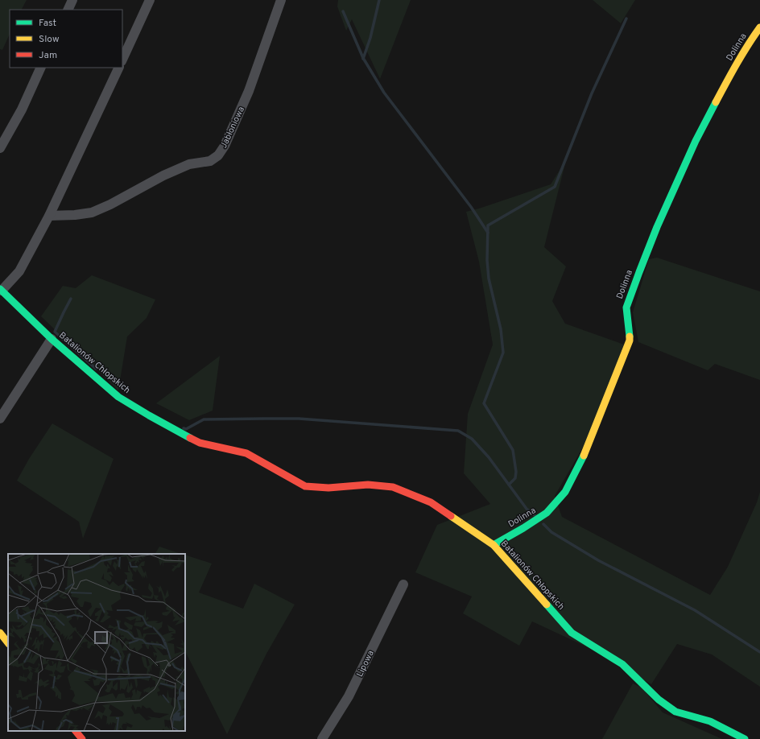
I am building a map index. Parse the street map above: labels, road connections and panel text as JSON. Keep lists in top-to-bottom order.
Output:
{
  "streets": {
    "street": [
      "Dolinna",
      "Jabłoniowa",
      "Batalionów Chłopskich",
      "Lipowa"
    ]
  },
  "crossings": [
    ["Dolinna", "Batalionów Chłopskich"]
  ],
  "legend": ["Fast", "Slow", "Jam"]
}
